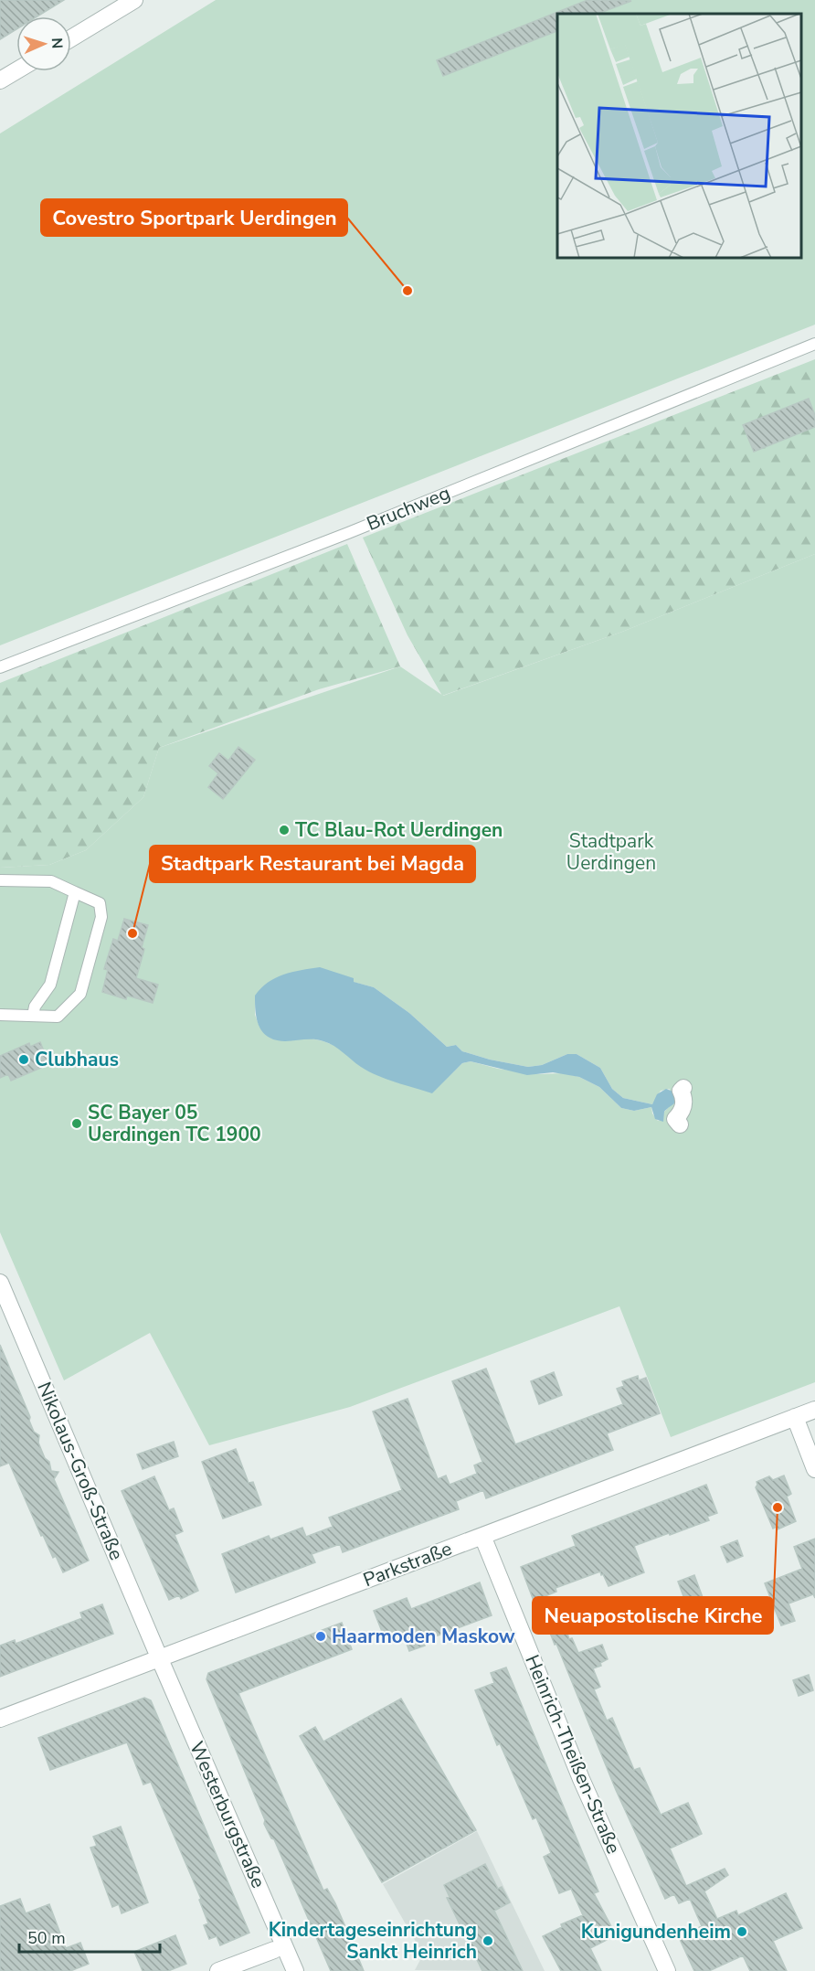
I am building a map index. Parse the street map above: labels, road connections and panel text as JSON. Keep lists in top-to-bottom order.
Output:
{
  "streets": {
    "street": [
      "Nikolaus-Groß-Straße",
      "Parkstraße",
      "Heinrich-Theißen-Straße",
      "Westerburgstraße"
    ],
    "lane": ["Bruchweg"]
  },
  "crossings": [
    ["Nikolaus-Groß-Straße", "Parkstraße"],
    ["Nikolaus-Groß-Straße", "Westerburgstraße"],
    ["Parkstraße", "Heinrich-Theißen-Straße"],
    ["Parkstraße", "Westerburgstraße"]
  ],
  "parks": ["Stadtpark Uerdingen"],
  "places": [
    "Covestro Sportpark Uerdingen",
    "TC Blau-Rot Uerdingen",
    "Stadtpark Restaurant bei Magda",
    "Clubhaus",
    "SC Bayer 05 Uerdingen TC 1900",
    "Neuapostolische Kirche",
    "Haarmoden Maskow",
    "Kunigundenheim",
    "Kindertageseinrichtung Sankt Heinrich"
  ],
  "scale_bar": "50 m",
  "north": "right"
}
